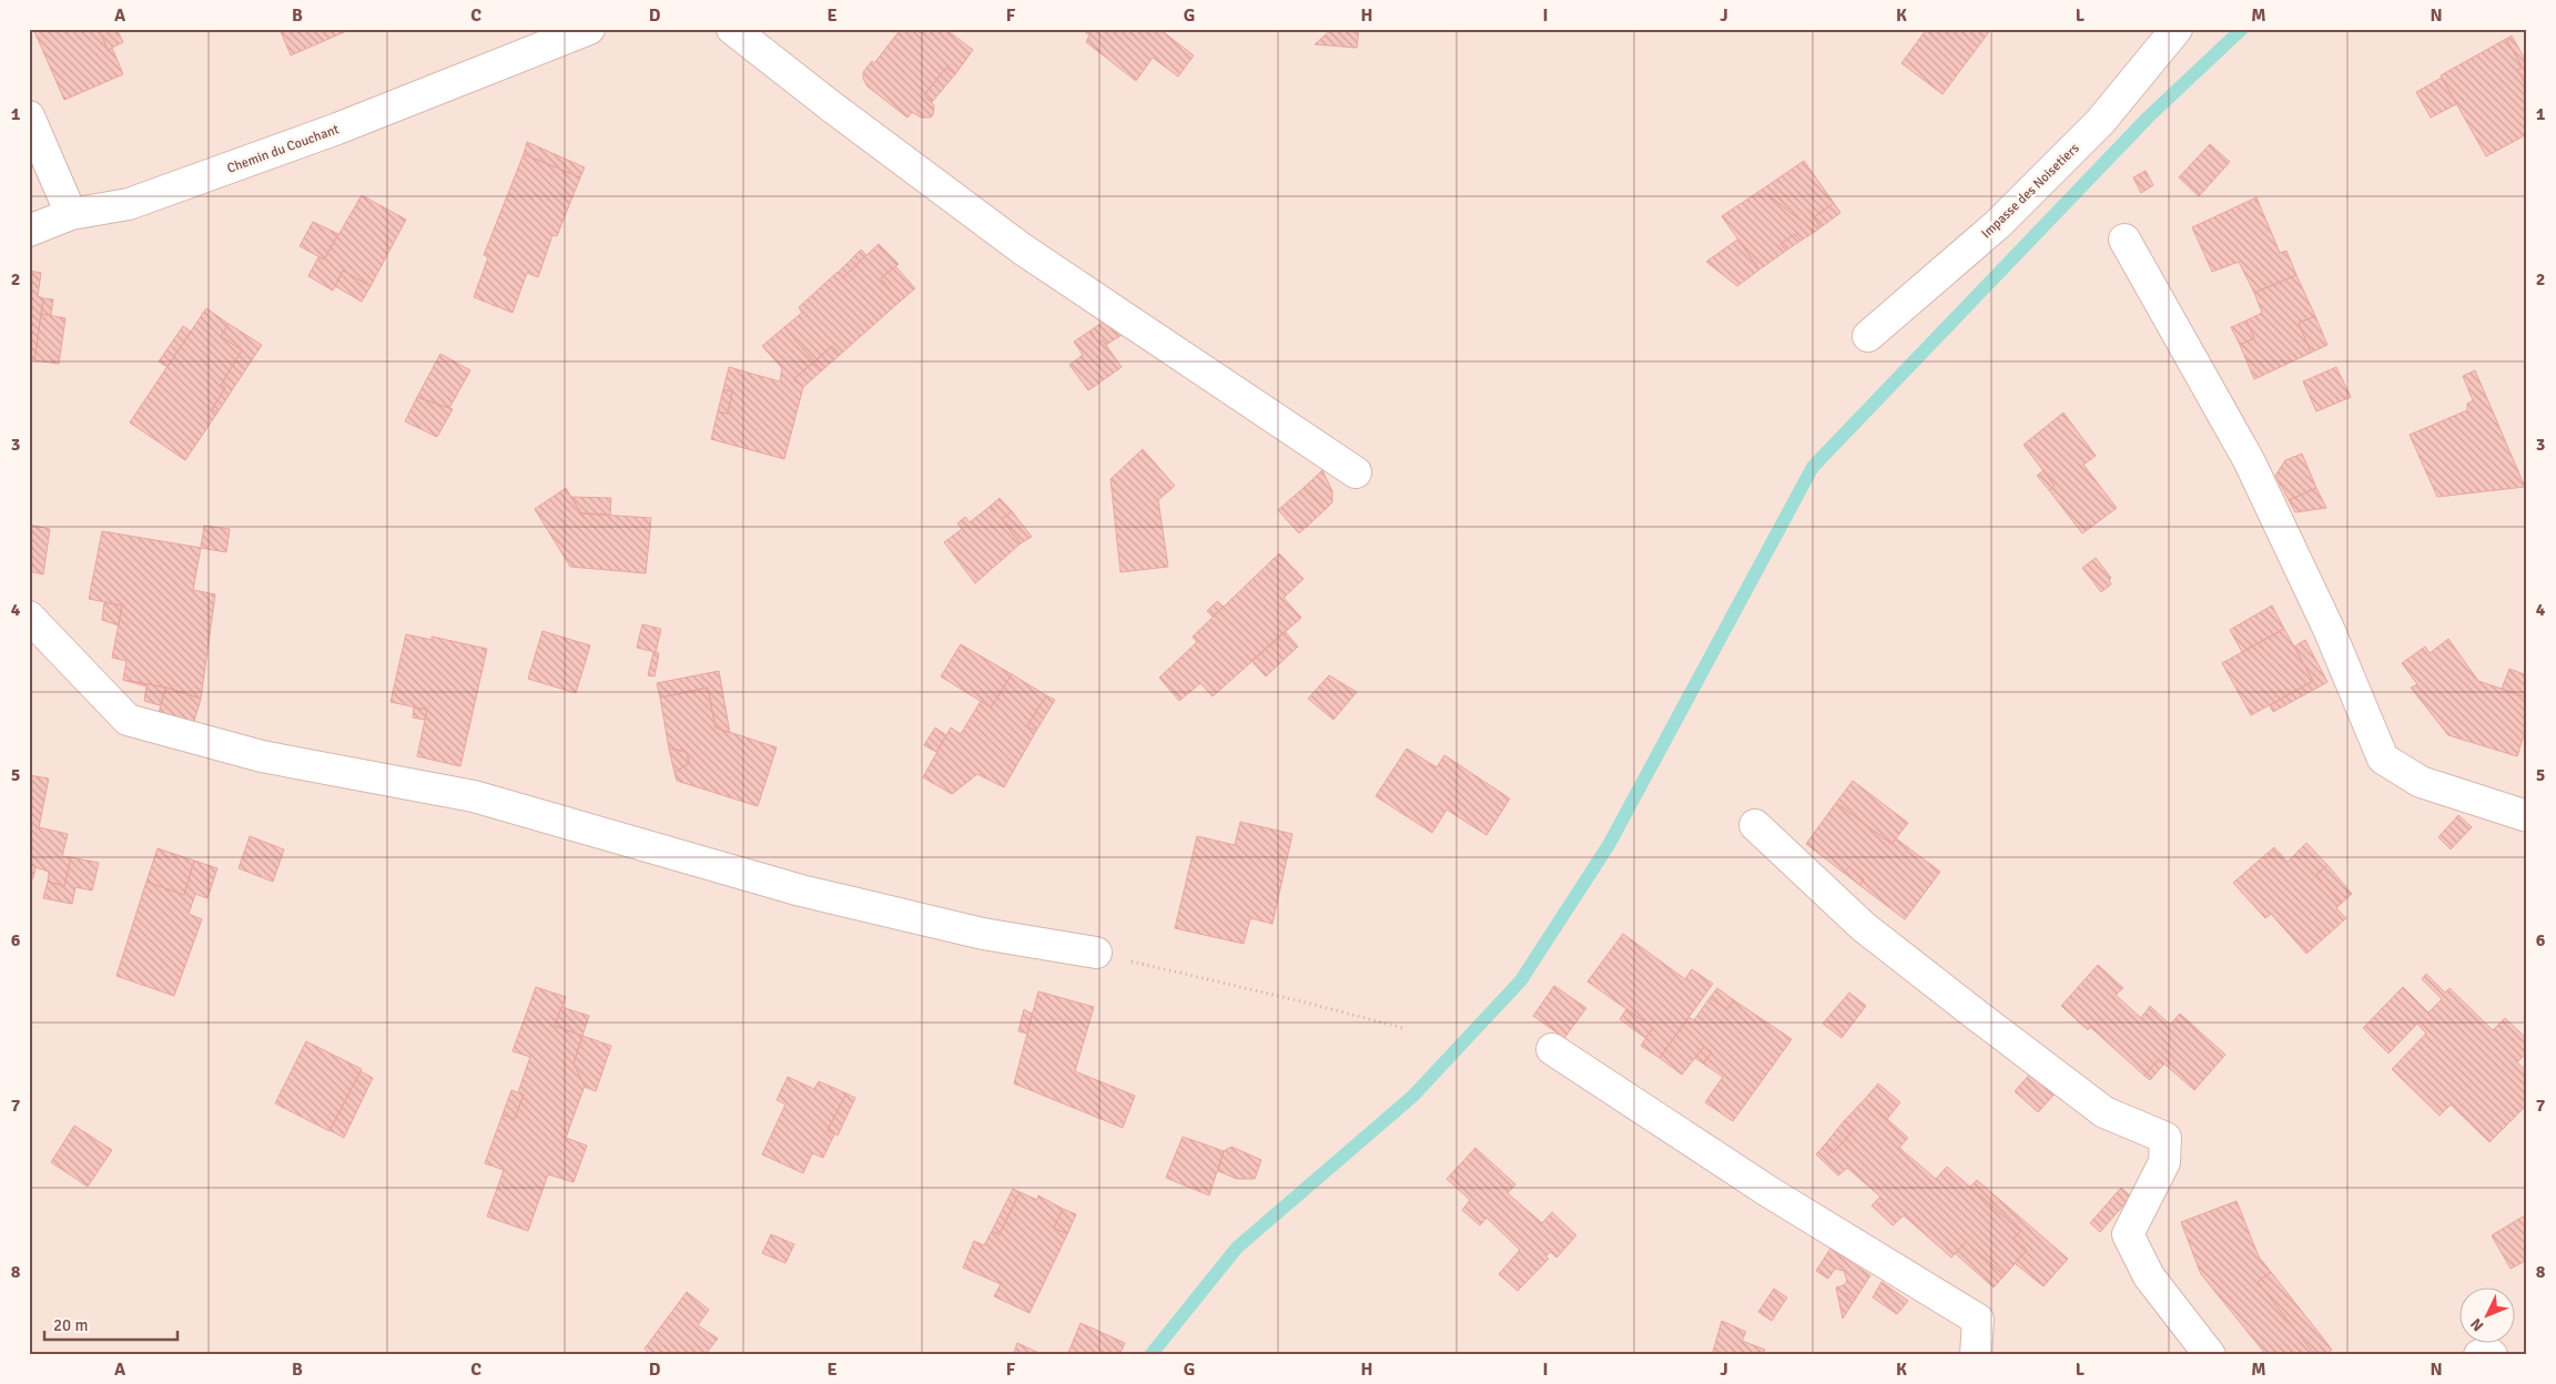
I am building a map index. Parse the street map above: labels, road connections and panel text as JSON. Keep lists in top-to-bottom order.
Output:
{
  "streets": {
    "street": ["Chemin du Couchant", "Impasse des Noisetiers"]
  },
  "scale_bar": "20 m",
  "north": "bottom left",
  "grid": {
    "columns": [
      "A",
      "B",
      "C",
      "D",
      "E",
      "F",
      "G",
      "H",
      "I",
      "J",
      "K",
      "L",
      "M",
      "N"
    ],
    "rows": [
      "1",
      "2",
      "3",
      "4",
      "5",
      "6",
      "7",
      "8"
    ]
  }
}
